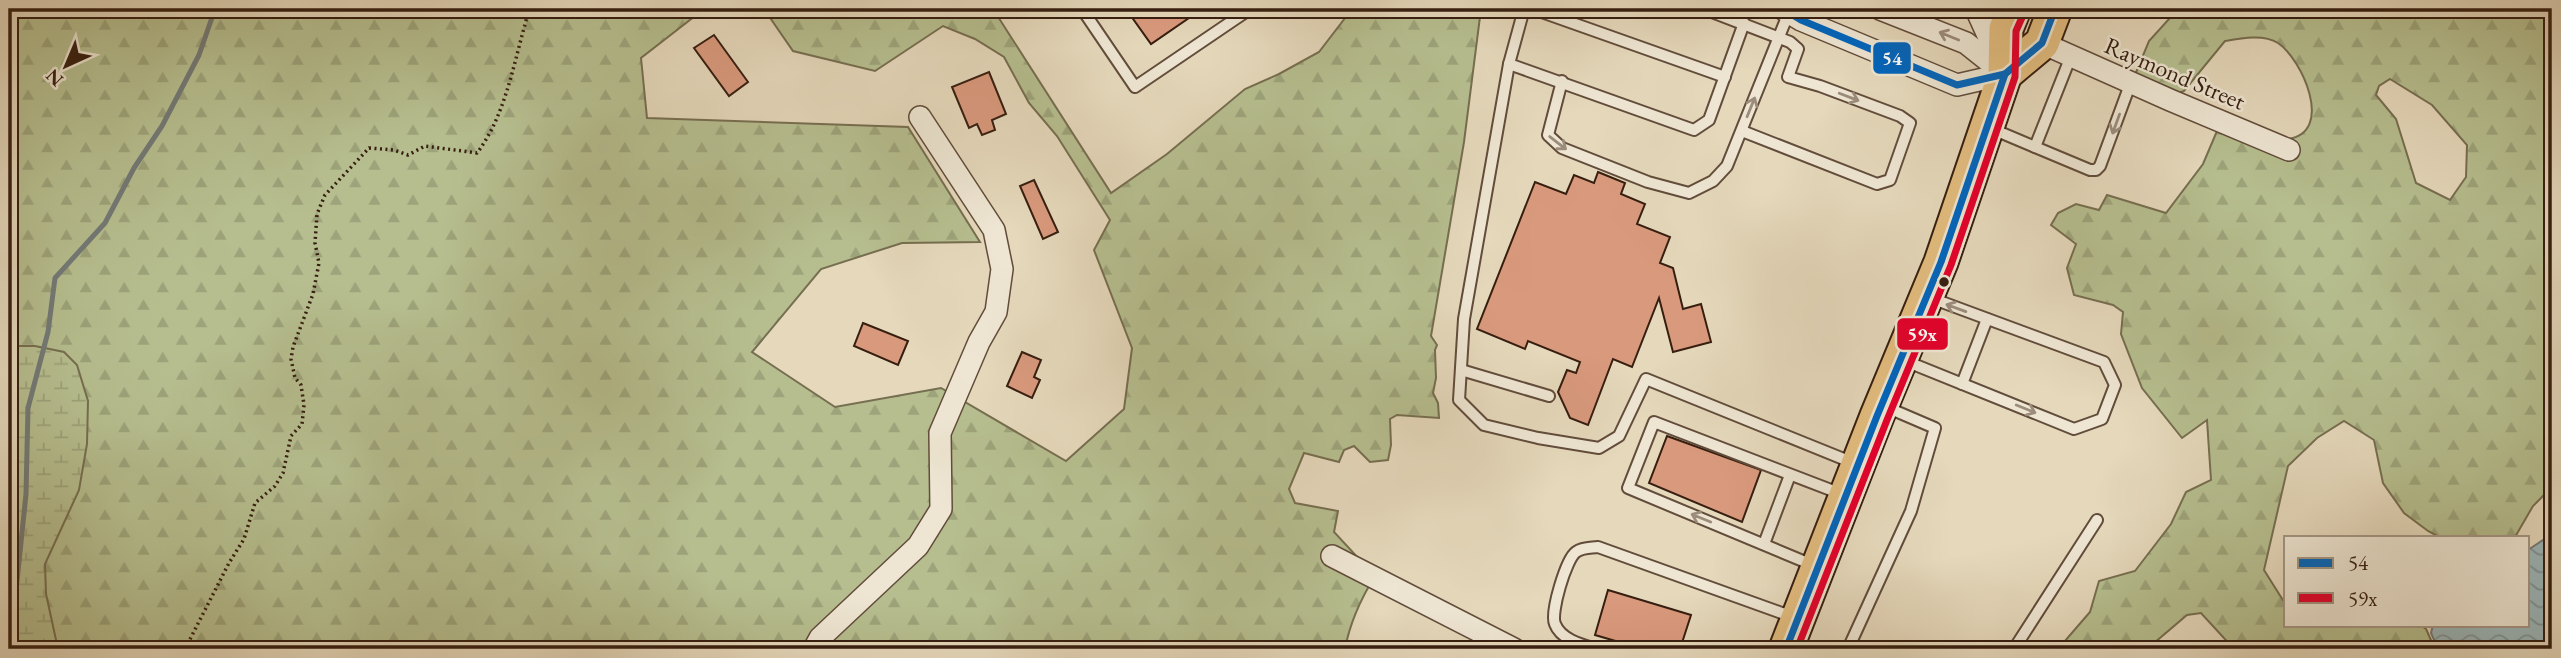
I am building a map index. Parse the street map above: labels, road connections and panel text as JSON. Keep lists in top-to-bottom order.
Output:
{
  "streets": {
    "street": ["Raymond Street"]
  },
  "lines": ["transit line 54", "transit line 59x"],
  "legend": ["54", "59x"],
  "north": "bottom left"
}
